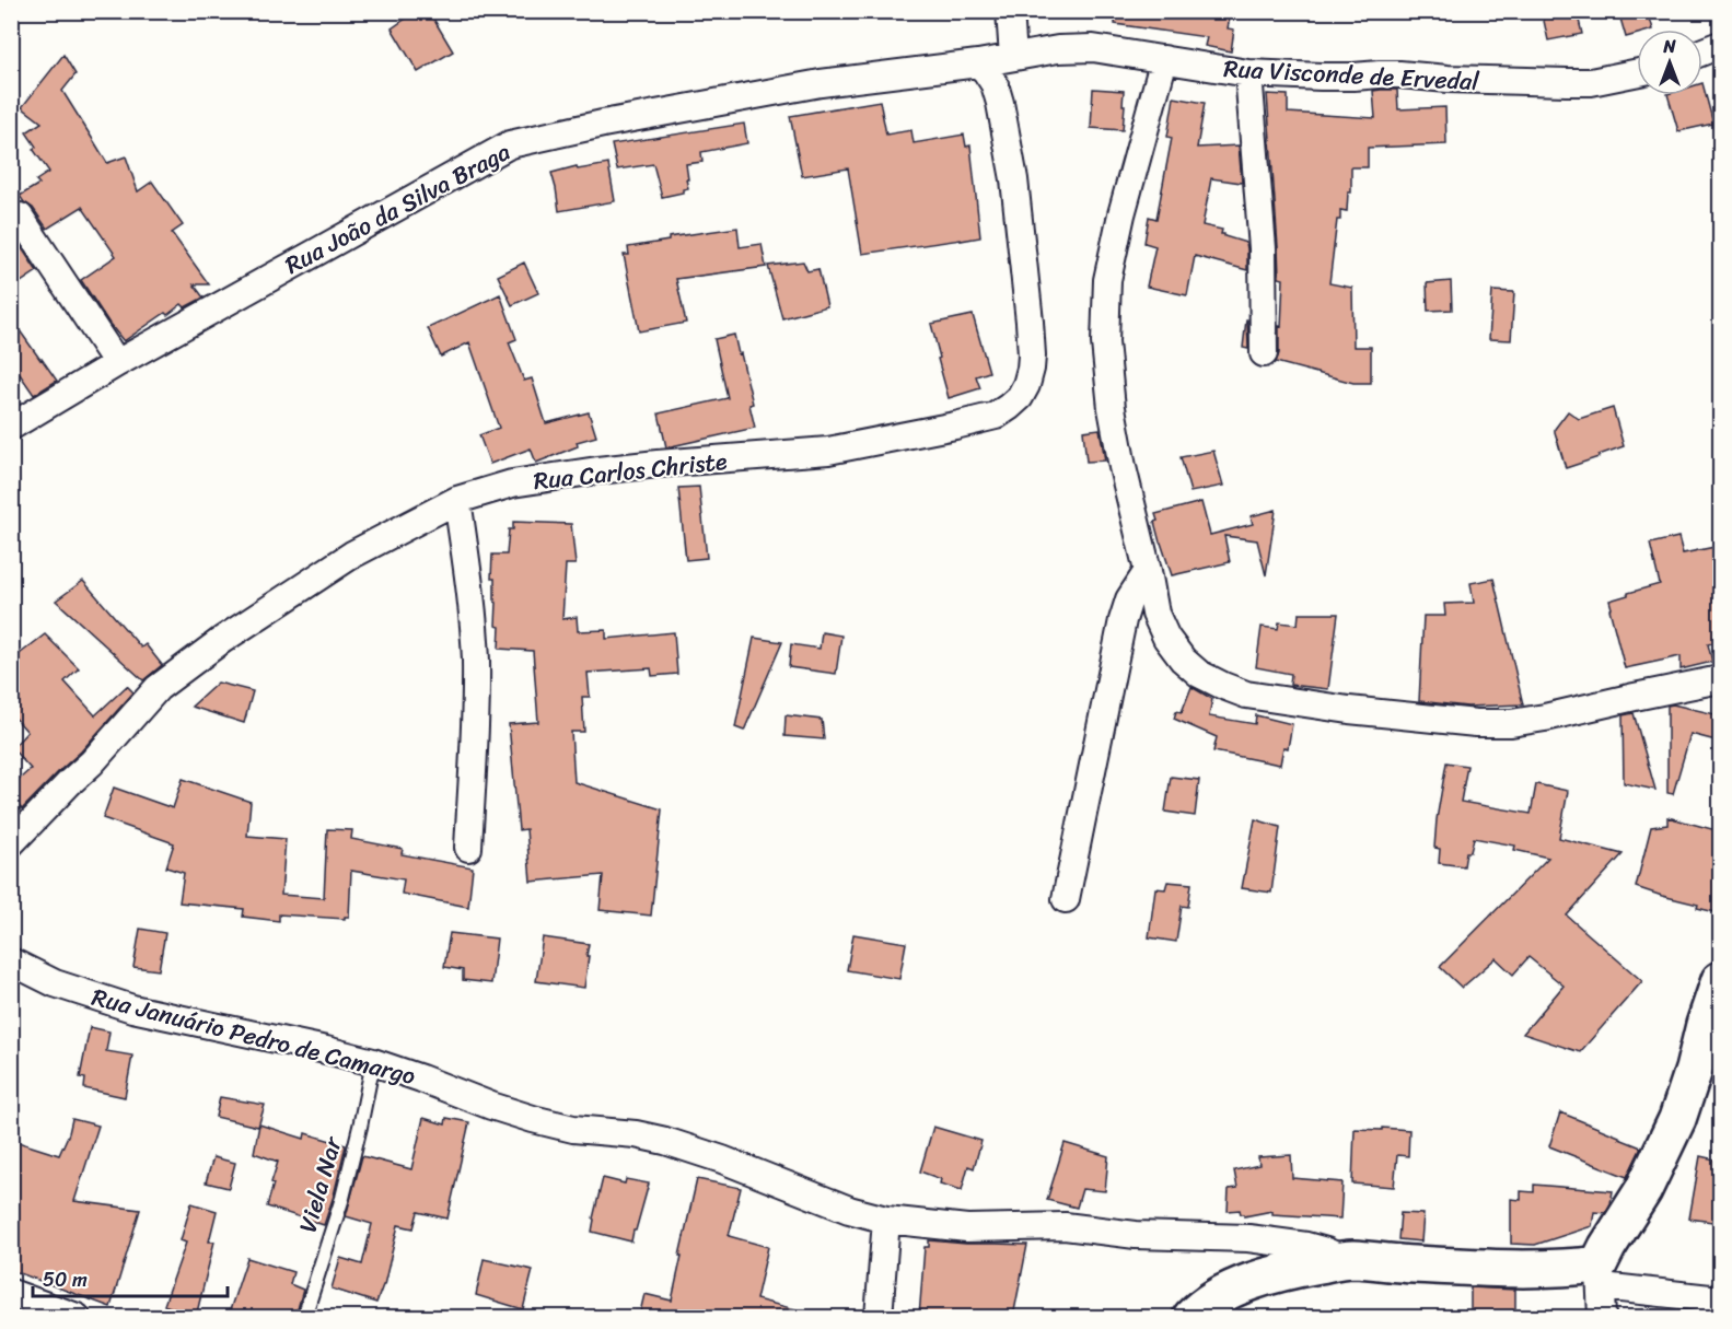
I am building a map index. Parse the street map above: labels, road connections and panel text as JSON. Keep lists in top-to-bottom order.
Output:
{
  "streets": {
    "street": [
      "Rua Visconde de Ervedal",
      "Rua João da Silva Braga",
      "Rua Carlos Christe",
      "Rua Januário Pedro de Camargo"
    ],
    "lane": ["Viela Nar"]
  },
  "crossings": [
    ["Rua Visconde de Ervedal", "Rua João da Silva Braga"],
    ["Rua João da Silva Braga", "Rua Carlos Christe"],
    ["Rua Januário Pedro de Camargo", "Viela Nar"]
  ],
  "scale_bar": "50 m",
  "north": "top"
}
